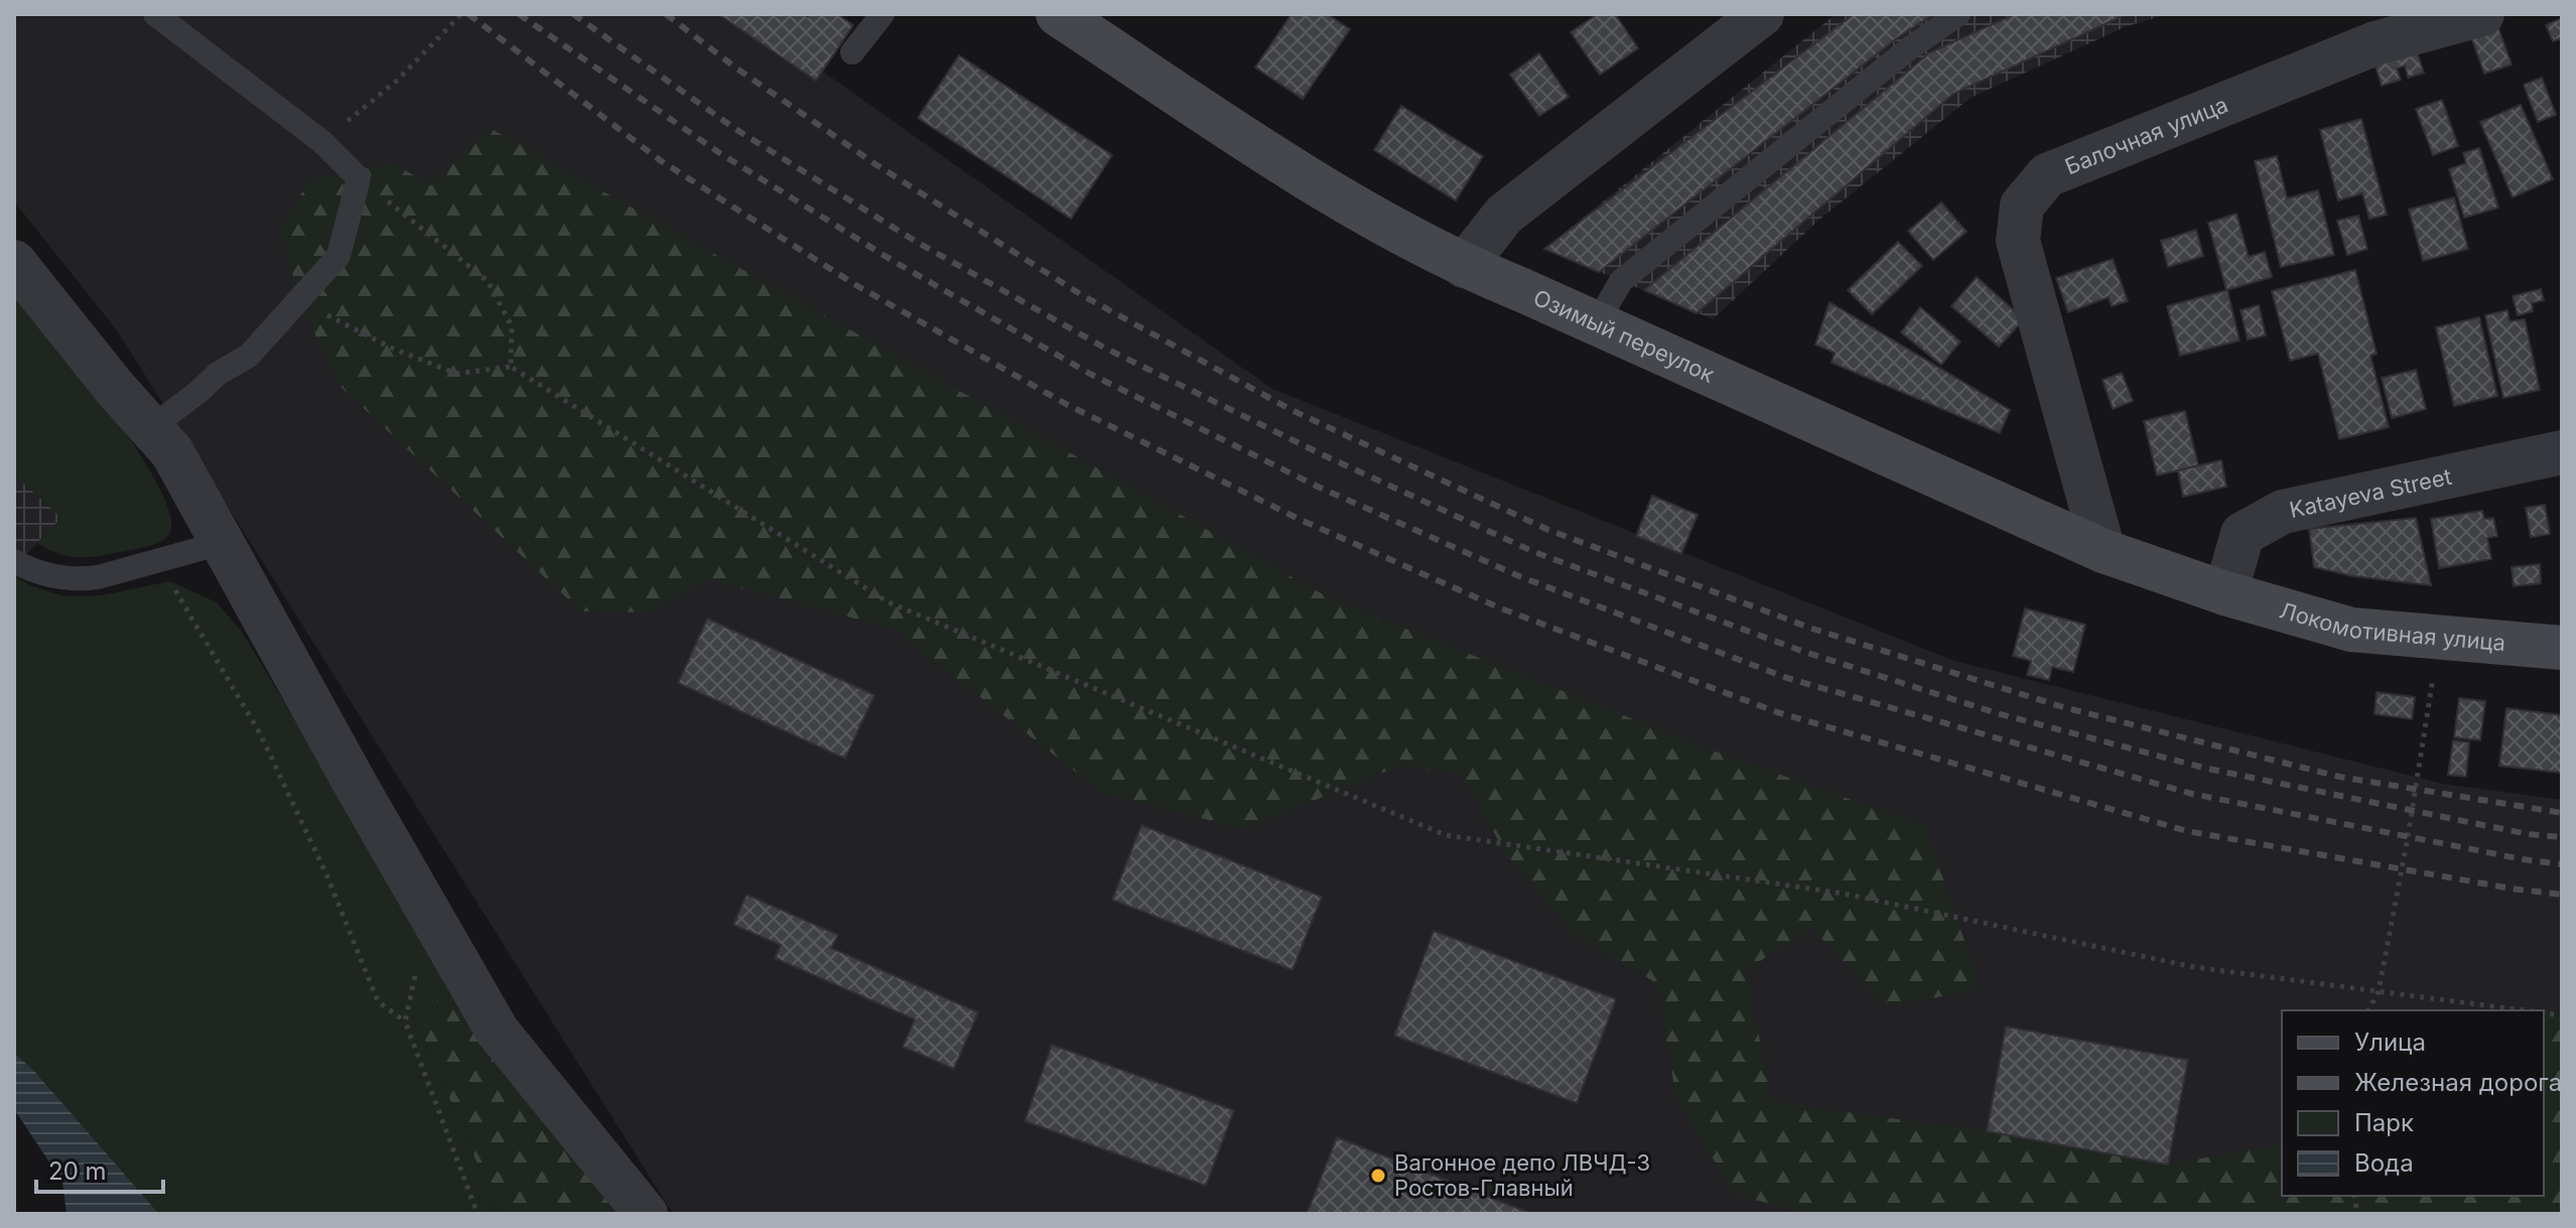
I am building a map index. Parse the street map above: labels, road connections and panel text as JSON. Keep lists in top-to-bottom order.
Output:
{
  "streets": {
    "street": [
      "Балочная улица",
      "Озимый переулок",
      "Katayeva Street",
      "Локомотивная улица"
    ]
  },
  "crossings": [
    ["Балочная улица", "Озимый переулок"],
    ["Озимый переулок", "Katayeva Street"],
    ["Озимый переулок", "Локомотивная улица"],
    ["Katayeva Street", "Локомотивная улица"]
  ],
  "places": ["Вагонное депо ЛВЧД-3 Ростов-Главный"],
  "legend": [
    "Улица",
    "Железная дорога",
    "Парк",
    "Вода"
  ],
  "scale_bar": "20 m"
}
